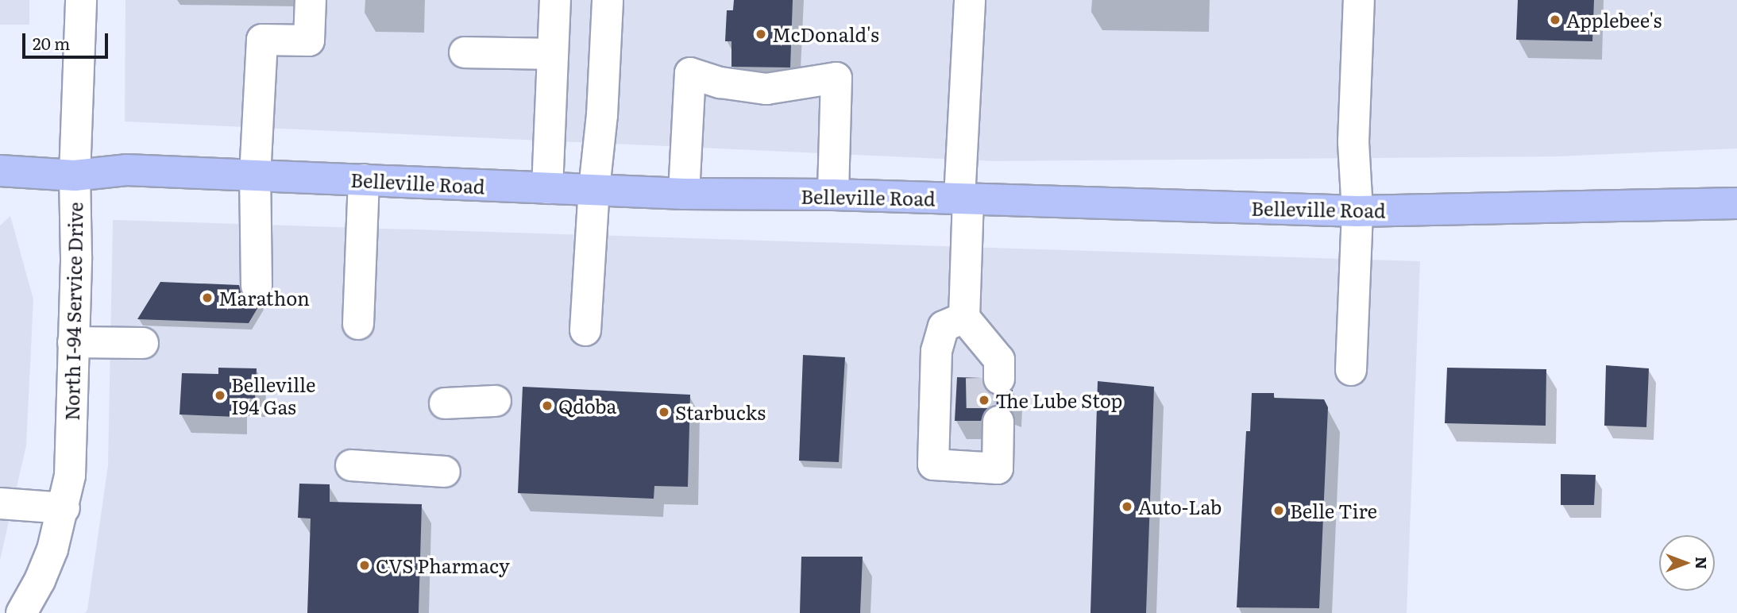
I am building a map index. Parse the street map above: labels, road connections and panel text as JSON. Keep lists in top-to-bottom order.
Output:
{
  "streets": {
    "main road": ["Belleville Road"],
    "street": ["North I-94 Service Drive"]
  },
  "crossings": [
    ["Belleville Road", "North I-94 Service Drive"]
  ],
  "places": [
    "Applebee's",
    "McDonald's",
    "Marathon",
    "Belleville I94 Gas",
    "The Lube Stop",
    "Qdoba",
    "Starbucks",
    "Auto-Lab",
    "Belle Tire",
    "CVS Pharmacy"
  ],
  "scale_bar": "20 m",
  "north": "right"
}
